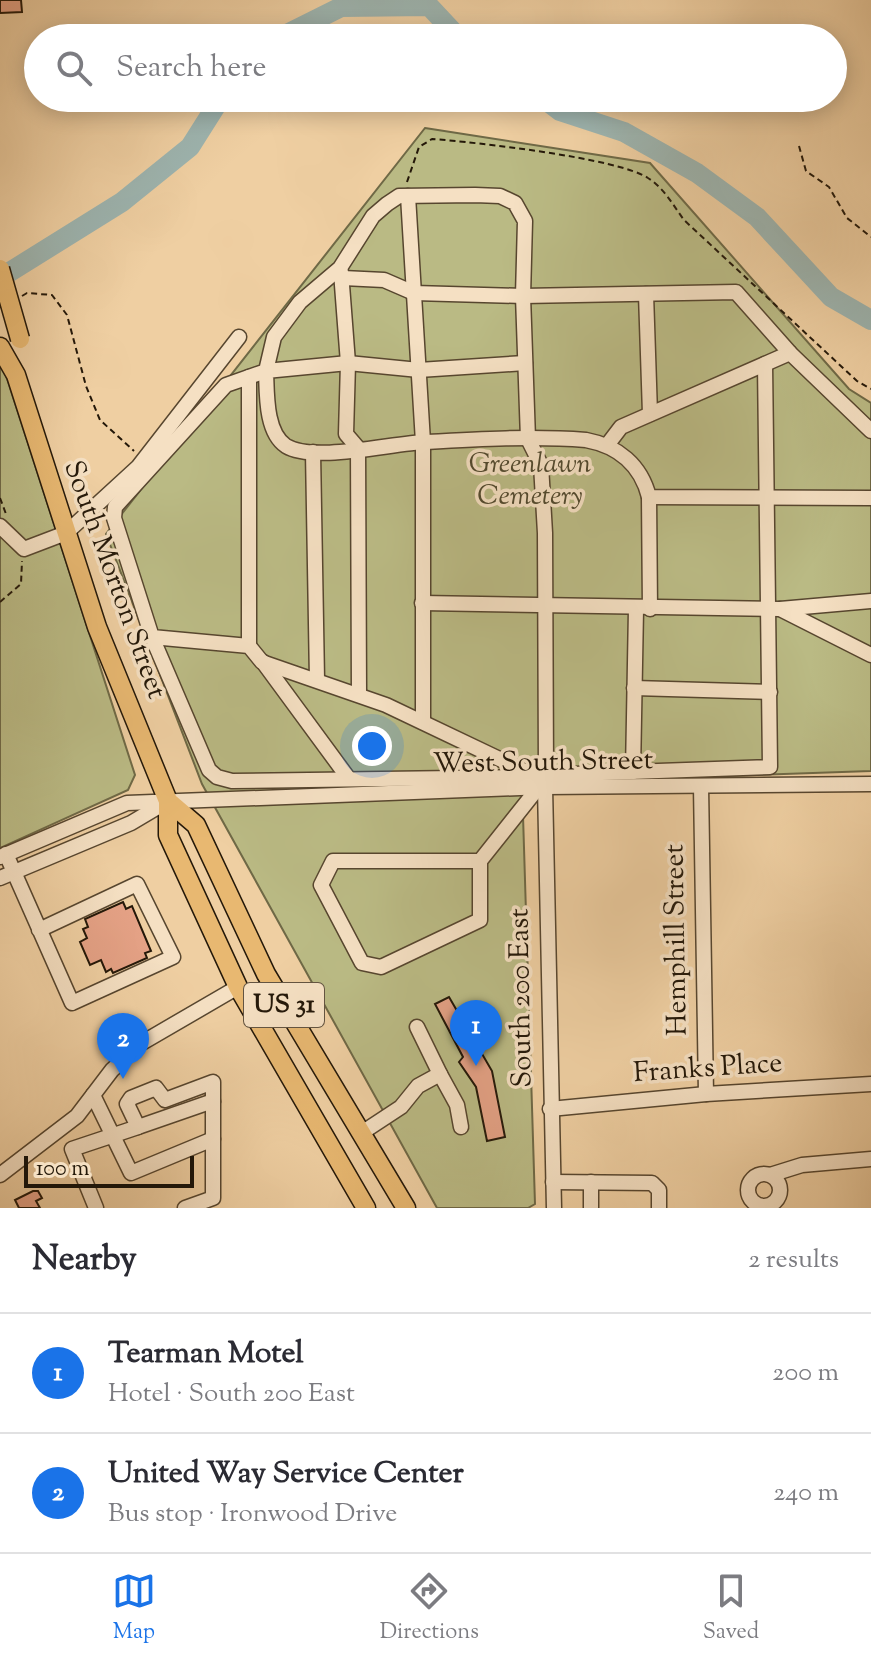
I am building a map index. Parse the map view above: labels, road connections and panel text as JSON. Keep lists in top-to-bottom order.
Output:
{
  "streets": {
    "main road": ["South Morton Street", "US 31"],
    "street": [
      "West South Street",
      "Hemphill Street",
      "South 200 East",
      "Franks Place"
    ]
  },
  "crossings": [
    ["South Morton Street", "West South Street"],
    ["South Morton Street", "US 31"],
    ["West South Street", "Hemphill Street"],
    ["West South Street", "South 200 East"],
    ["West South Street", "US 31"],
    ["Hemphill Street", "Franks Place"],
    ["South 200 East", "Franks Place"]
  ],
  "parks": ["Greenlawn Cemetery"],
  "scale_bar": "100 m",
  "page": {
    "search": "Search here",
    "pins": ["1", "2"],
    "scale": "100 m",
    "heading": ["Nearby", "2 results"],
    "list": [
      {
        "mark": "1",
        "name": "Tearman Motel",
        "note": "Hotel · South 200 East",
        "value": "200 m"
      },
      {
        "mark": "2",
        "name": "United Way Service Center",
        "note": "Bus stop · Ironwood Drive",
        "value": "240 m"
      }
    ],
    "nav": ["Map", "Directions", "Saved"]
  }
}
